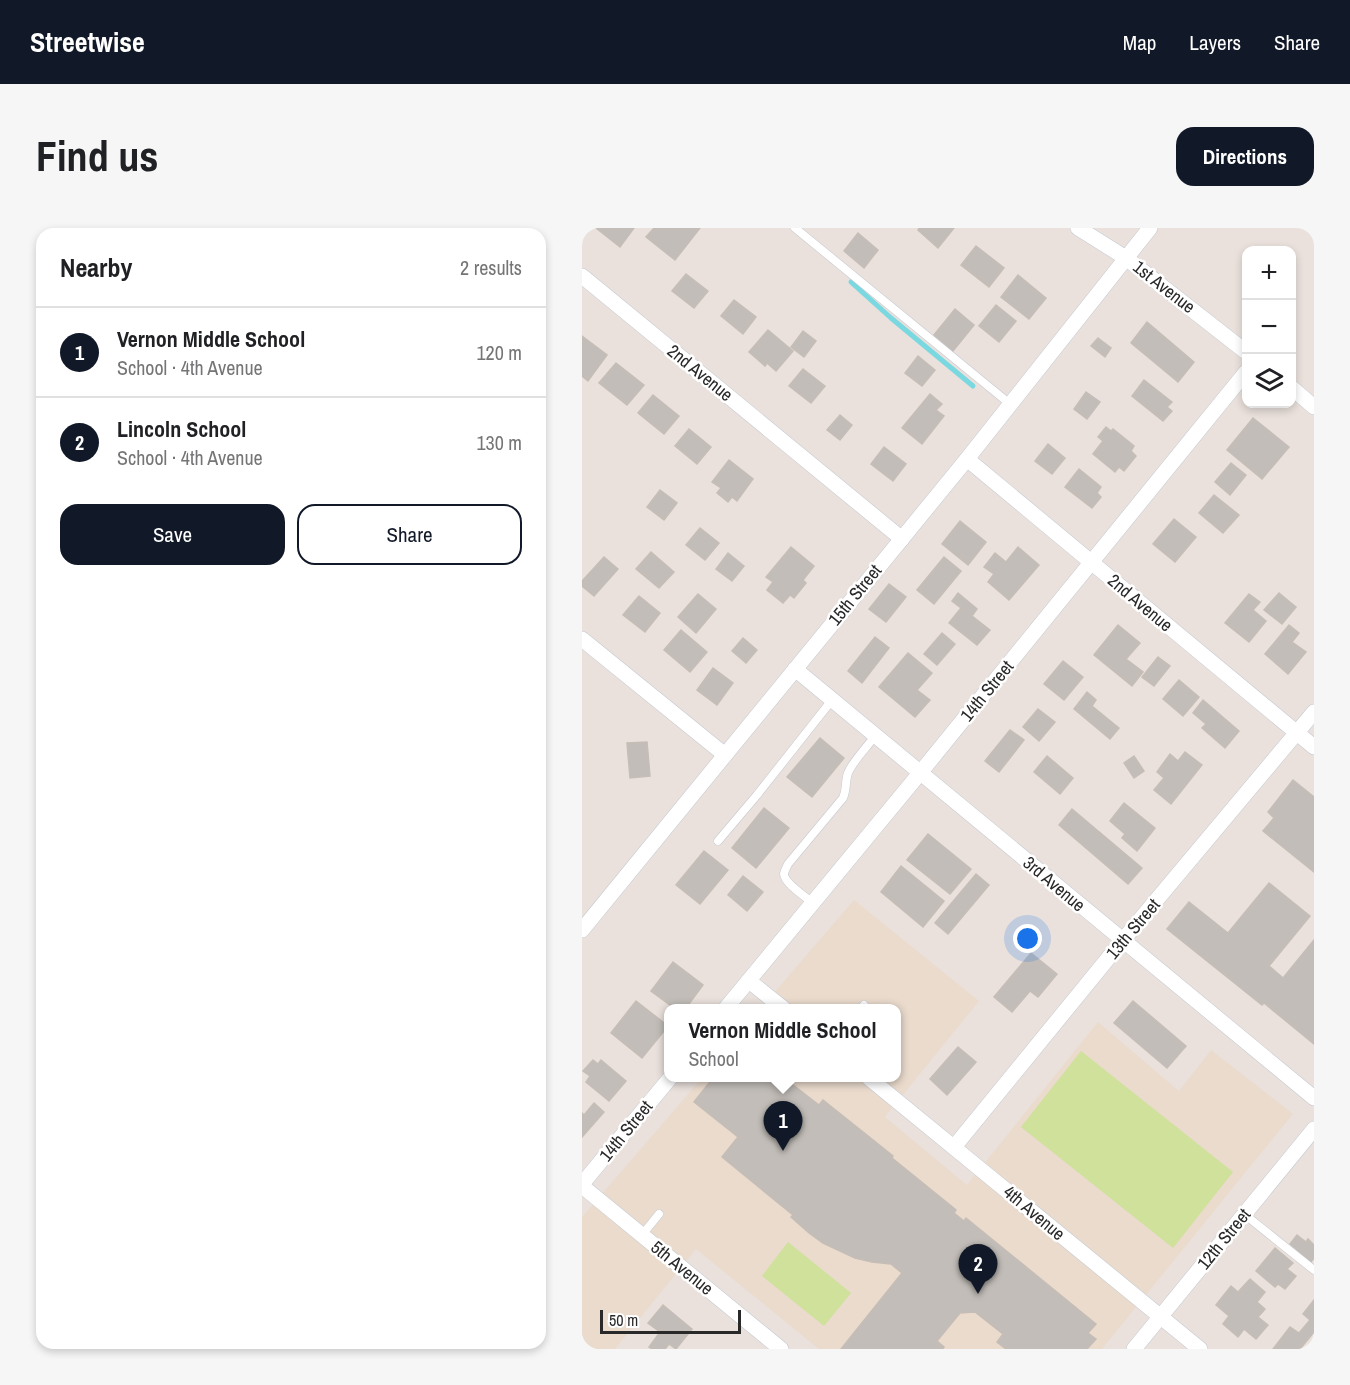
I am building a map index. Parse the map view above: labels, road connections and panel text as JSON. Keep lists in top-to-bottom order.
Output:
{
  "streets": {
    "street": [
      "1st Avenue",
      "2nd Avenue",
      "15th Street",
      "14th Street",
      "3rd Avenue",
      "13th Street",
      "4th Avenue",
      "12th Street",
      "5th Avenue"
    ]
  },
  "crossings": [
    ["1st Avenue", "15th Street"],
    ["2nd Avenue", "15th Street"],
    ["2nd Avenue", "14th Street"],
    ["2nd Avenue", "13th Street"],
    ["15th Street", "3rd Avenue"],
    ["14th Street", "3rd Avenue"],
    ["14th Street", "5th Avenue"],
    ["3rd Avenue", "13th Street"],
    ["13th Street", "4th Avenue"],
    ["4th Avenue", "12th Street"]
  ],
  "scale_bar": "50 m",
  "page": {
    "header": "Streetwise",
    "nav": ["Map", "Layers", "Share"],
    "buttons": [
      "Directions",
      ["Save", "Share"]
    ],
    "title": "Find us",
    "heading": ["Nearby", "2 results"],
    "map_buttons": ["+", "−"],
    "list": [
      {
        "mark": "1",
        "name": "Vernon Middle School",
        "note": "School · 4th Avenue",
        "value": "120 m"
      },
      {
        "mark": "2",
        "name": "Lincoln School",
        "note": "School · 4th Avenue",
        "value": "130 m"
      }
    ],
    "popup": ["Vernon Middle School", "School"],
    "pins": ["1", "2"],
    "scale": "50 m"
  }
}
